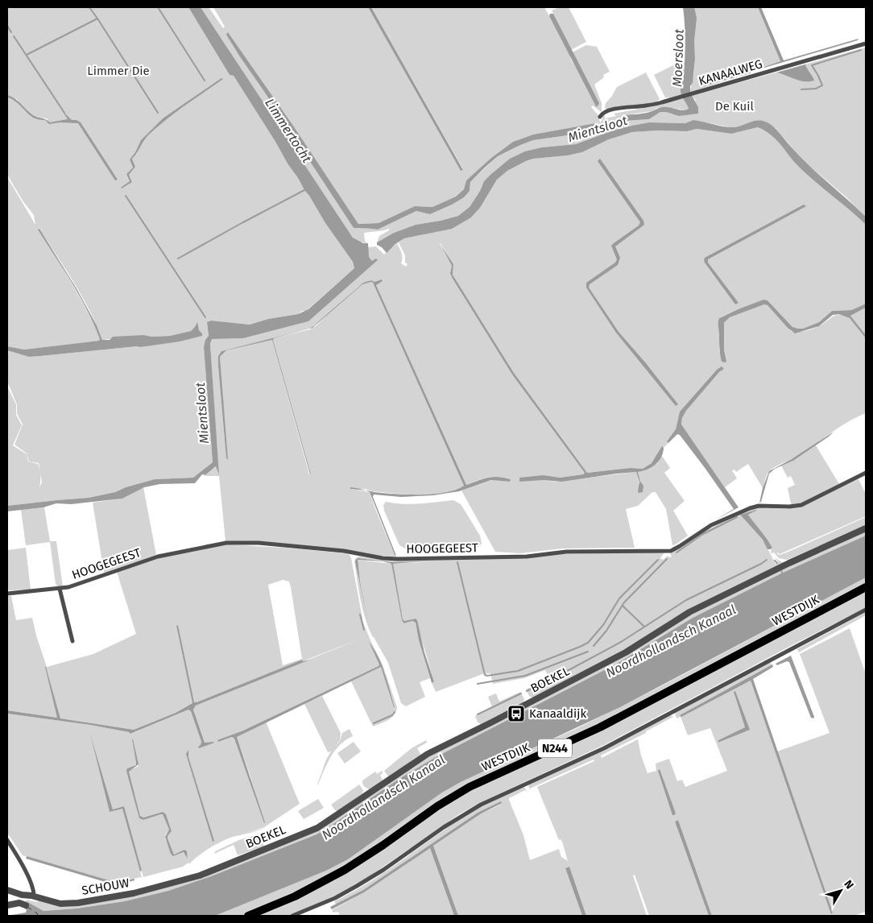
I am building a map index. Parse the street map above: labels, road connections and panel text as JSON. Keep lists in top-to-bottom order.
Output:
{
  "streets": {
    "main road": ["WESTDIJK", "N244"],
    "street": [
      "KANAALWEG",
      "HOOGEGEEST",
      "BOEKEL",
      "SCHOUW"
    ]
  },
  "crossings": [
    ["BOEKEL", "SCHOUW"]
  ],
  "water": [
    "Moersloot",
    "Mientsloot",
    "Limmertocht",
    "Noordhollandsch Kanaal"
  ],
  "parks": ["Limmer Die", "De Kuil"],
  "places": {
    "bus stop": ["Kanaaldijk"]
  },
  "north": "top right"
}
